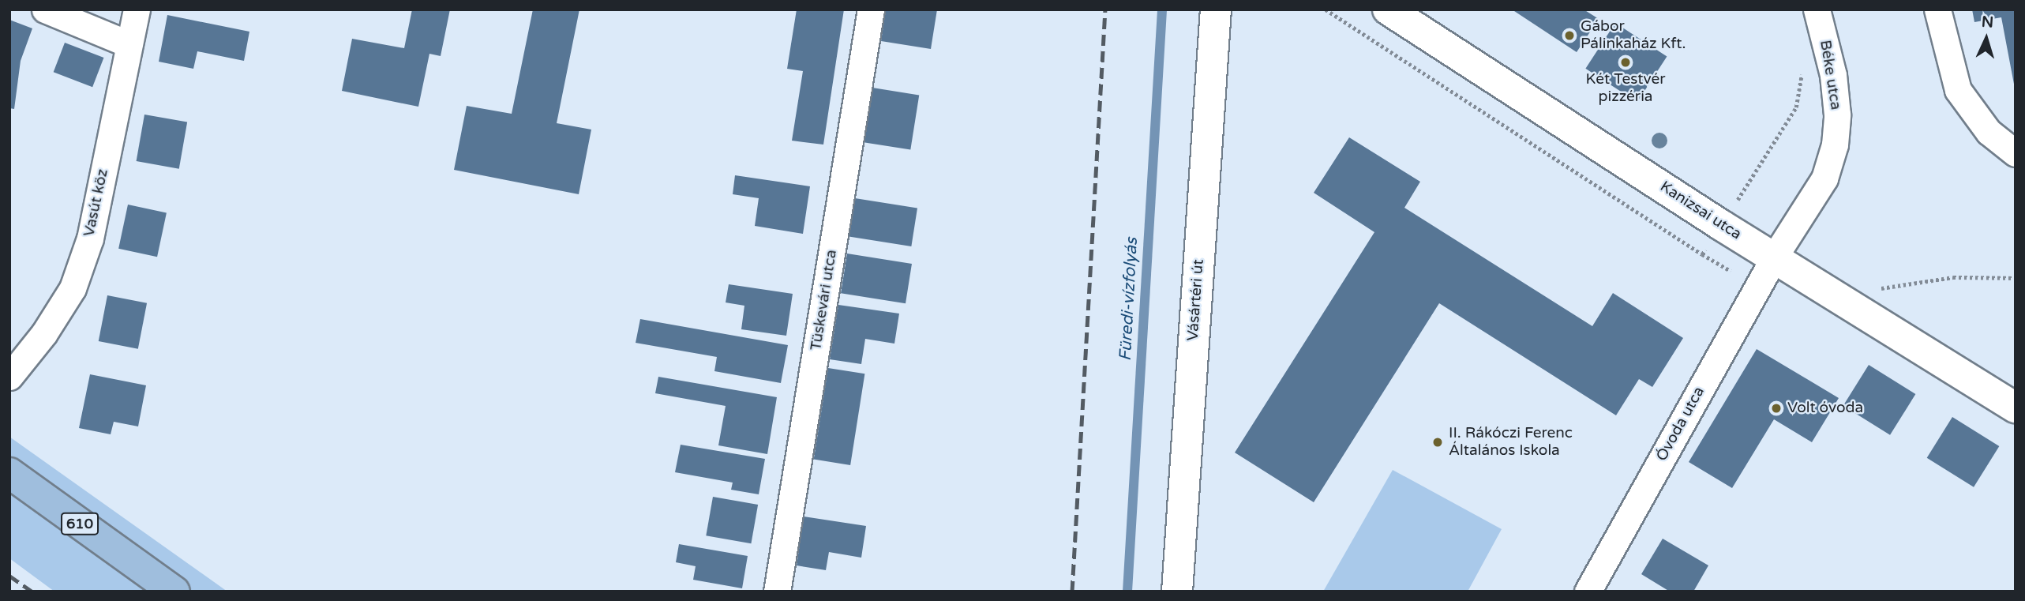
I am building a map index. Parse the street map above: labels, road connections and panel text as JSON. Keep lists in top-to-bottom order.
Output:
{
  "streets": {
    "main road": ["610"],
    "street": [
      "Béke utca",
      "Vasút köz",
      "Kanizsai utca",
      "Tüskevári utca",
      "Vásártéri út",
      "Óvoda utca"
    ]
  },
  "crossings": [
    ["Béke utca", "Kanizsai utca"],
    ["Béke utca", "Óvoda utca"],
    ["Kanizsai utca", "Óvoda utca"]
  ],
  "water": ["Füredi-vízfolyás"],
  "places": [
    "Gábor Pálinkaház Kft.",
    "Két Testvér pizzéria",
    "Volt óvoda",
    "II. Rákóczi Ferenc Általános Iskola"
  ],
  "north": "top"
}
